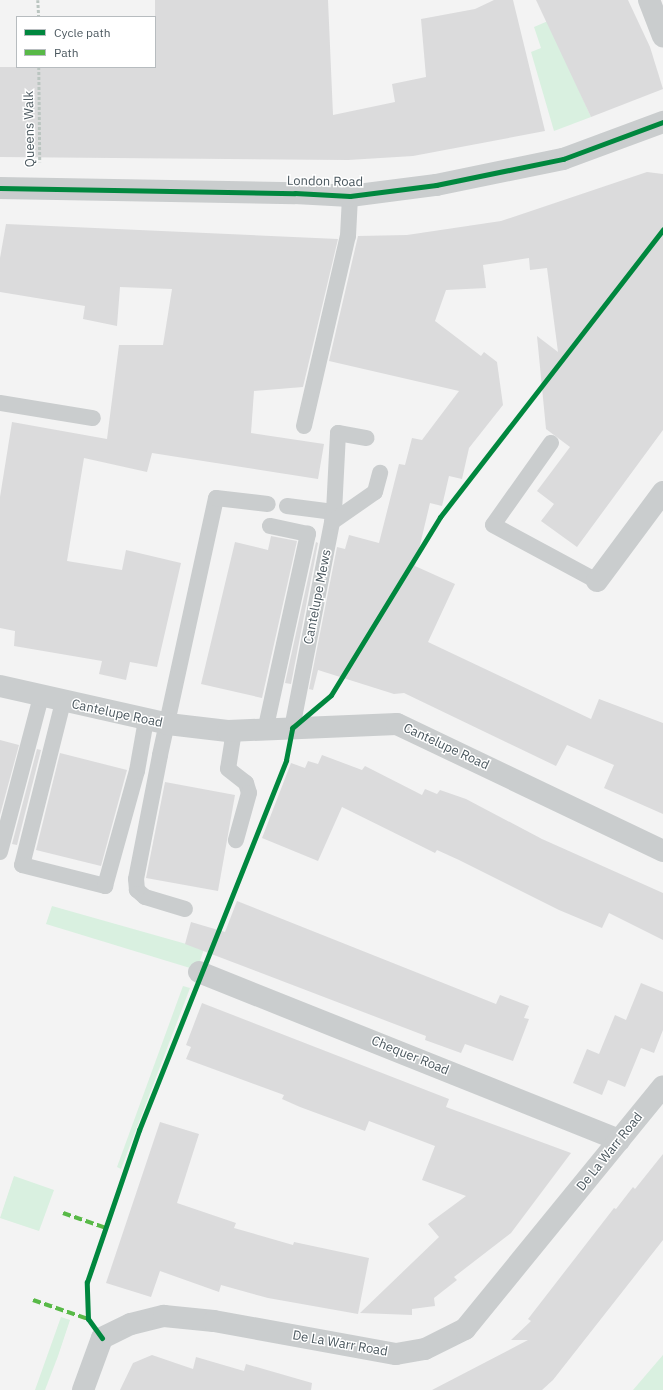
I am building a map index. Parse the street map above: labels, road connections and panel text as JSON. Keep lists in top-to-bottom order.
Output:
{
  "streets": {
    "street": [
      "London Road",
      "Cantelupe Road",
      "Chequer Road",
      "De La Warr Road"
    ],
    "lane": ["Cantelupe Mews"],
    "path": ["Queens Walk"]
  },
  "crossings": [
    ["Queens Walk", "London Road"],
    ["Cantelupe Mews", "Cantelupe Road"],
    ["Chequer Road", "De La Warr Road"]
  ],
  "legend": ["Cycle path", "Path"]
}
